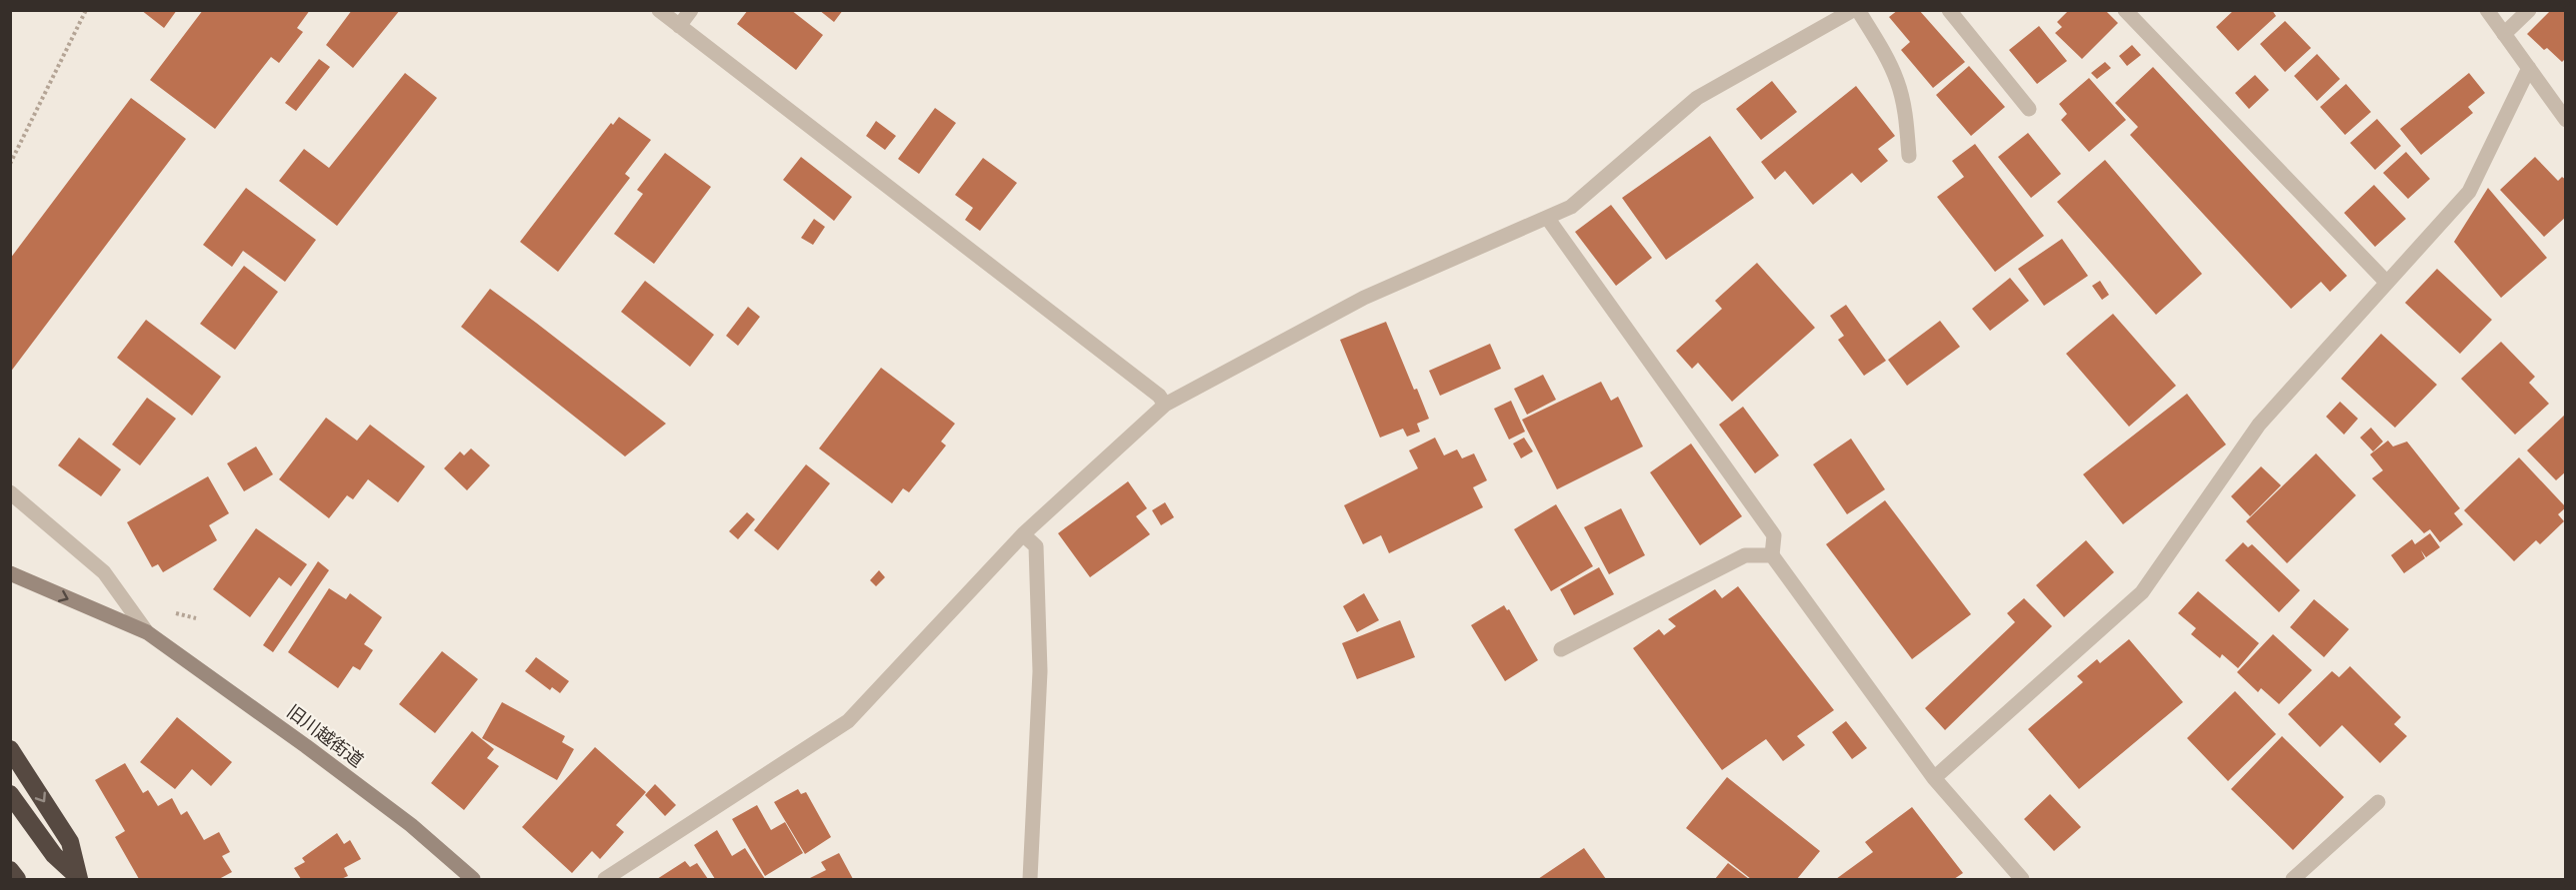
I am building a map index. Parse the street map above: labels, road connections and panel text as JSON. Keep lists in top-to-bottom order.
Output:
{
  "streets": {
    "main road": ["旧川越街道"]
  }
}
